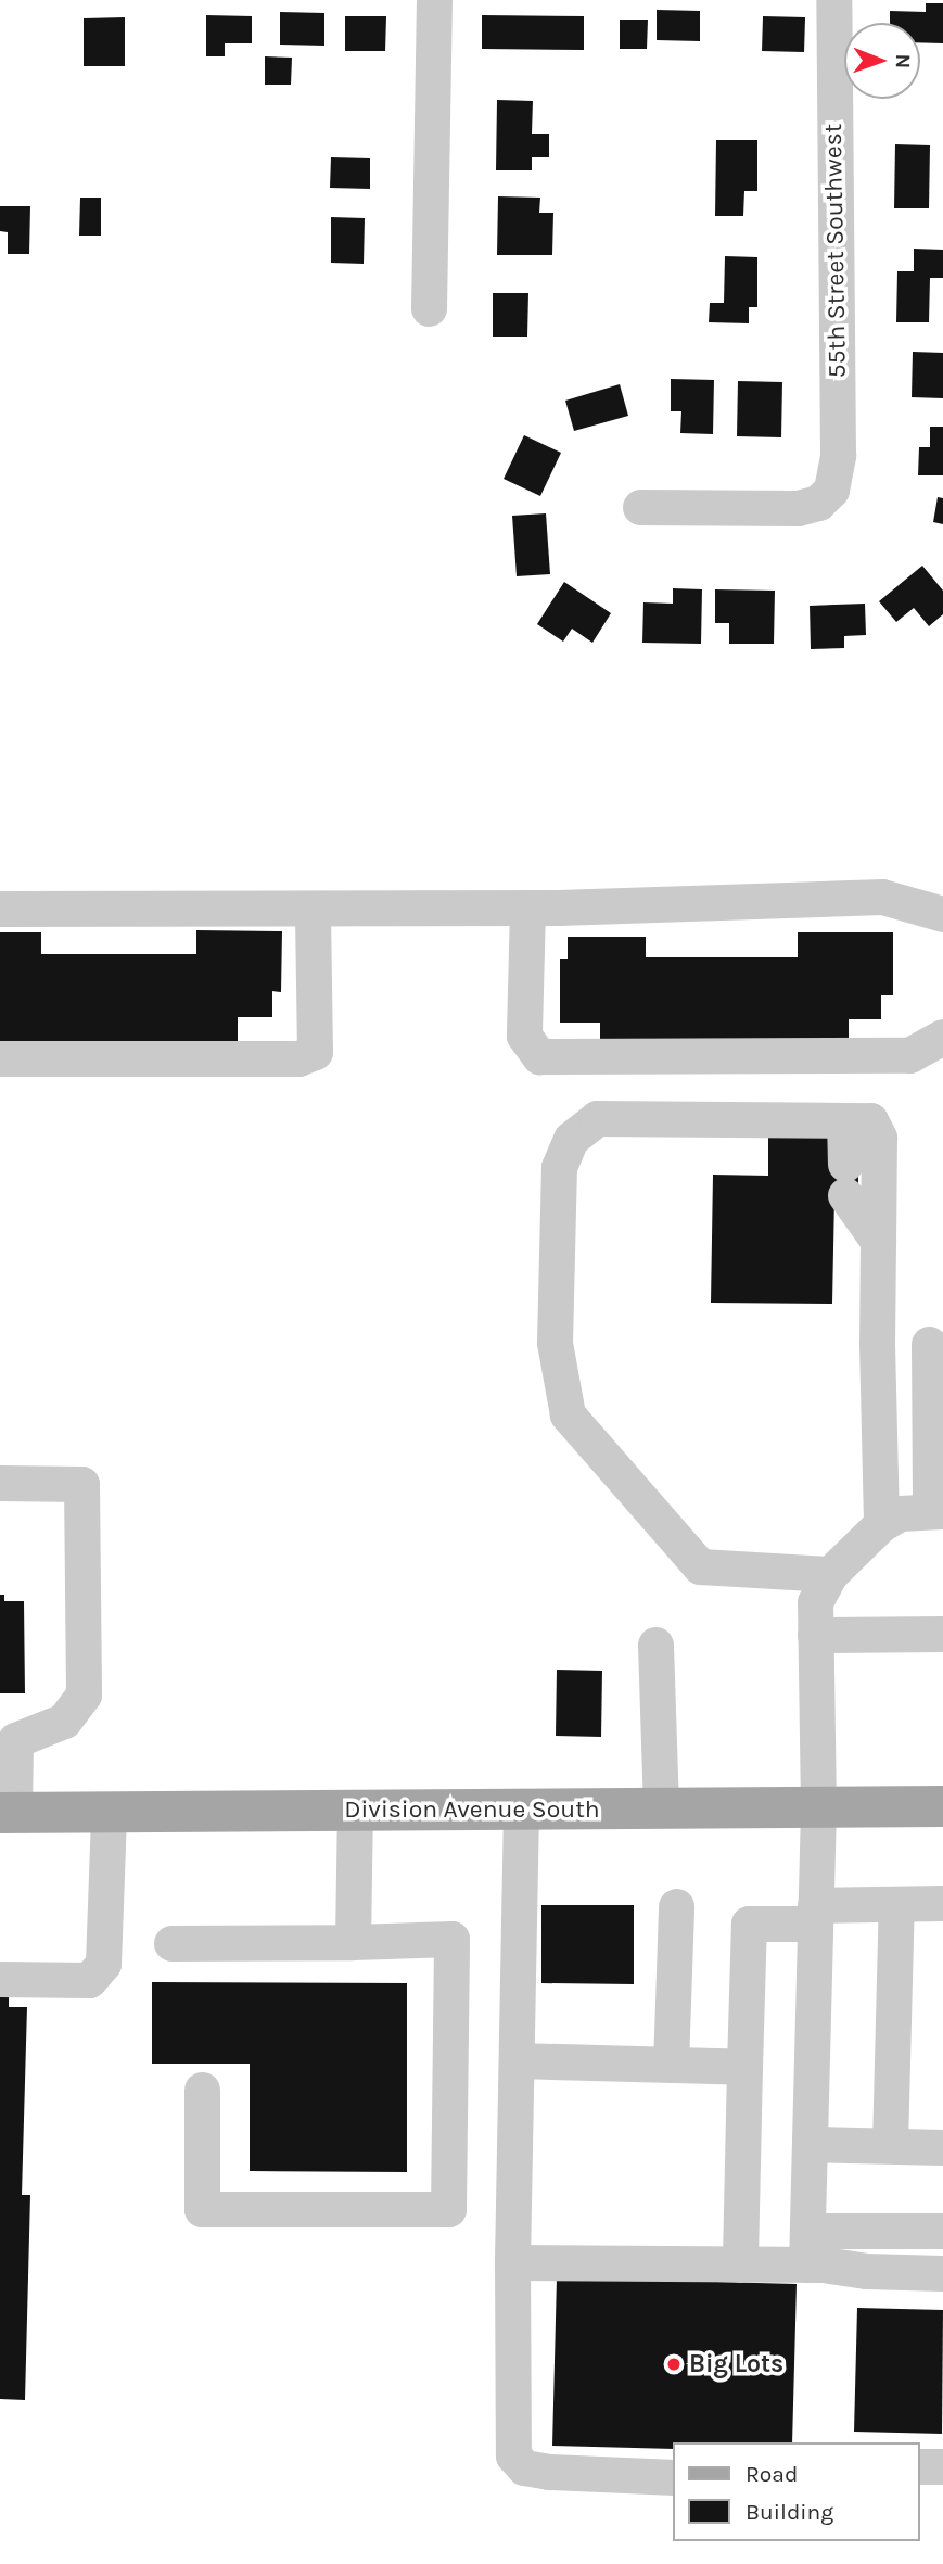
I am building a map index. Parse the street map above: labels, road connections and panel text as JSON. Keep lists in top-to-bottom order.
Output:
{
  "streets": {
    "main road": ["Division Avenue South"],
    "street": ["55th Street Southwest"]
  },
  "places": ["Big Lots"],
  "legend": ["Road", "Building"],
  "north": "right"
}
